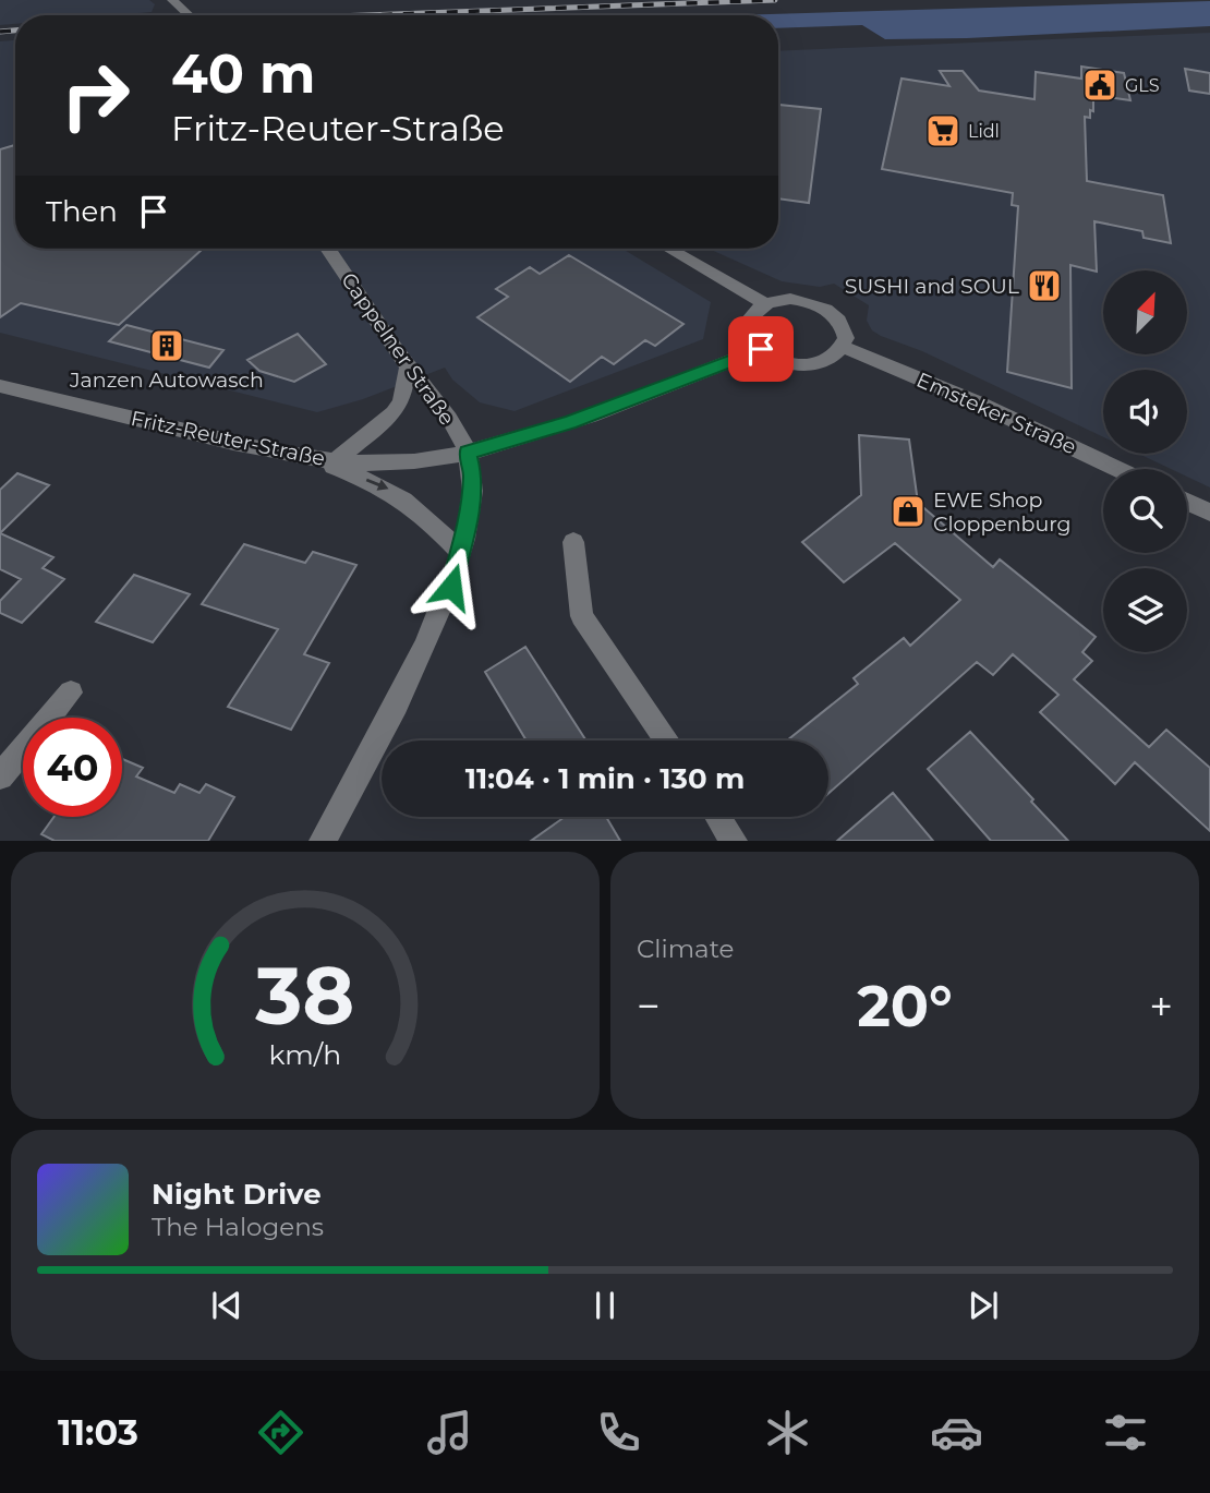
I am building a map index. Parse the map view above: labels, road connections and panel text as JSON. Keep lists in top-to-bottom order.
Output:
{
  "streets": {
    "street": ["Cappelner Straße", "Emsteker Straße", "Fritz-Reuter-Straße"]
  },
  "crossings": [
    ["Cappelner Straße", "Fritz-Reuter-Straße"],
    ["Emsteker Straße", "Fritz-Reuter-Straße"]
  ],
  "places": {
    "public building": ["GLS"],
    "supermarket": ["Lidl"],
    "restaurant": ["SUSHI and SOUL"],
    "building": ["Janzen Autowasch"],
    "shop": ["EWE Shop Cloppenburg"]
  },
  "north": "top right",
  "page": {
    "turn": ["40 m", "Fritz-Reuter-Straße"],
    "then": "Then",
    "limit": "40",
    "trip": "11:04 · 1 min · 130 m",
    "tile": "Climate",
    "heat": ["−", "20°", "+"],
    "song": ["Night Drive", "The Halogens"],
    "tabs": "11:03",
    "gauge": ["38", "km/h"]
  }
}
